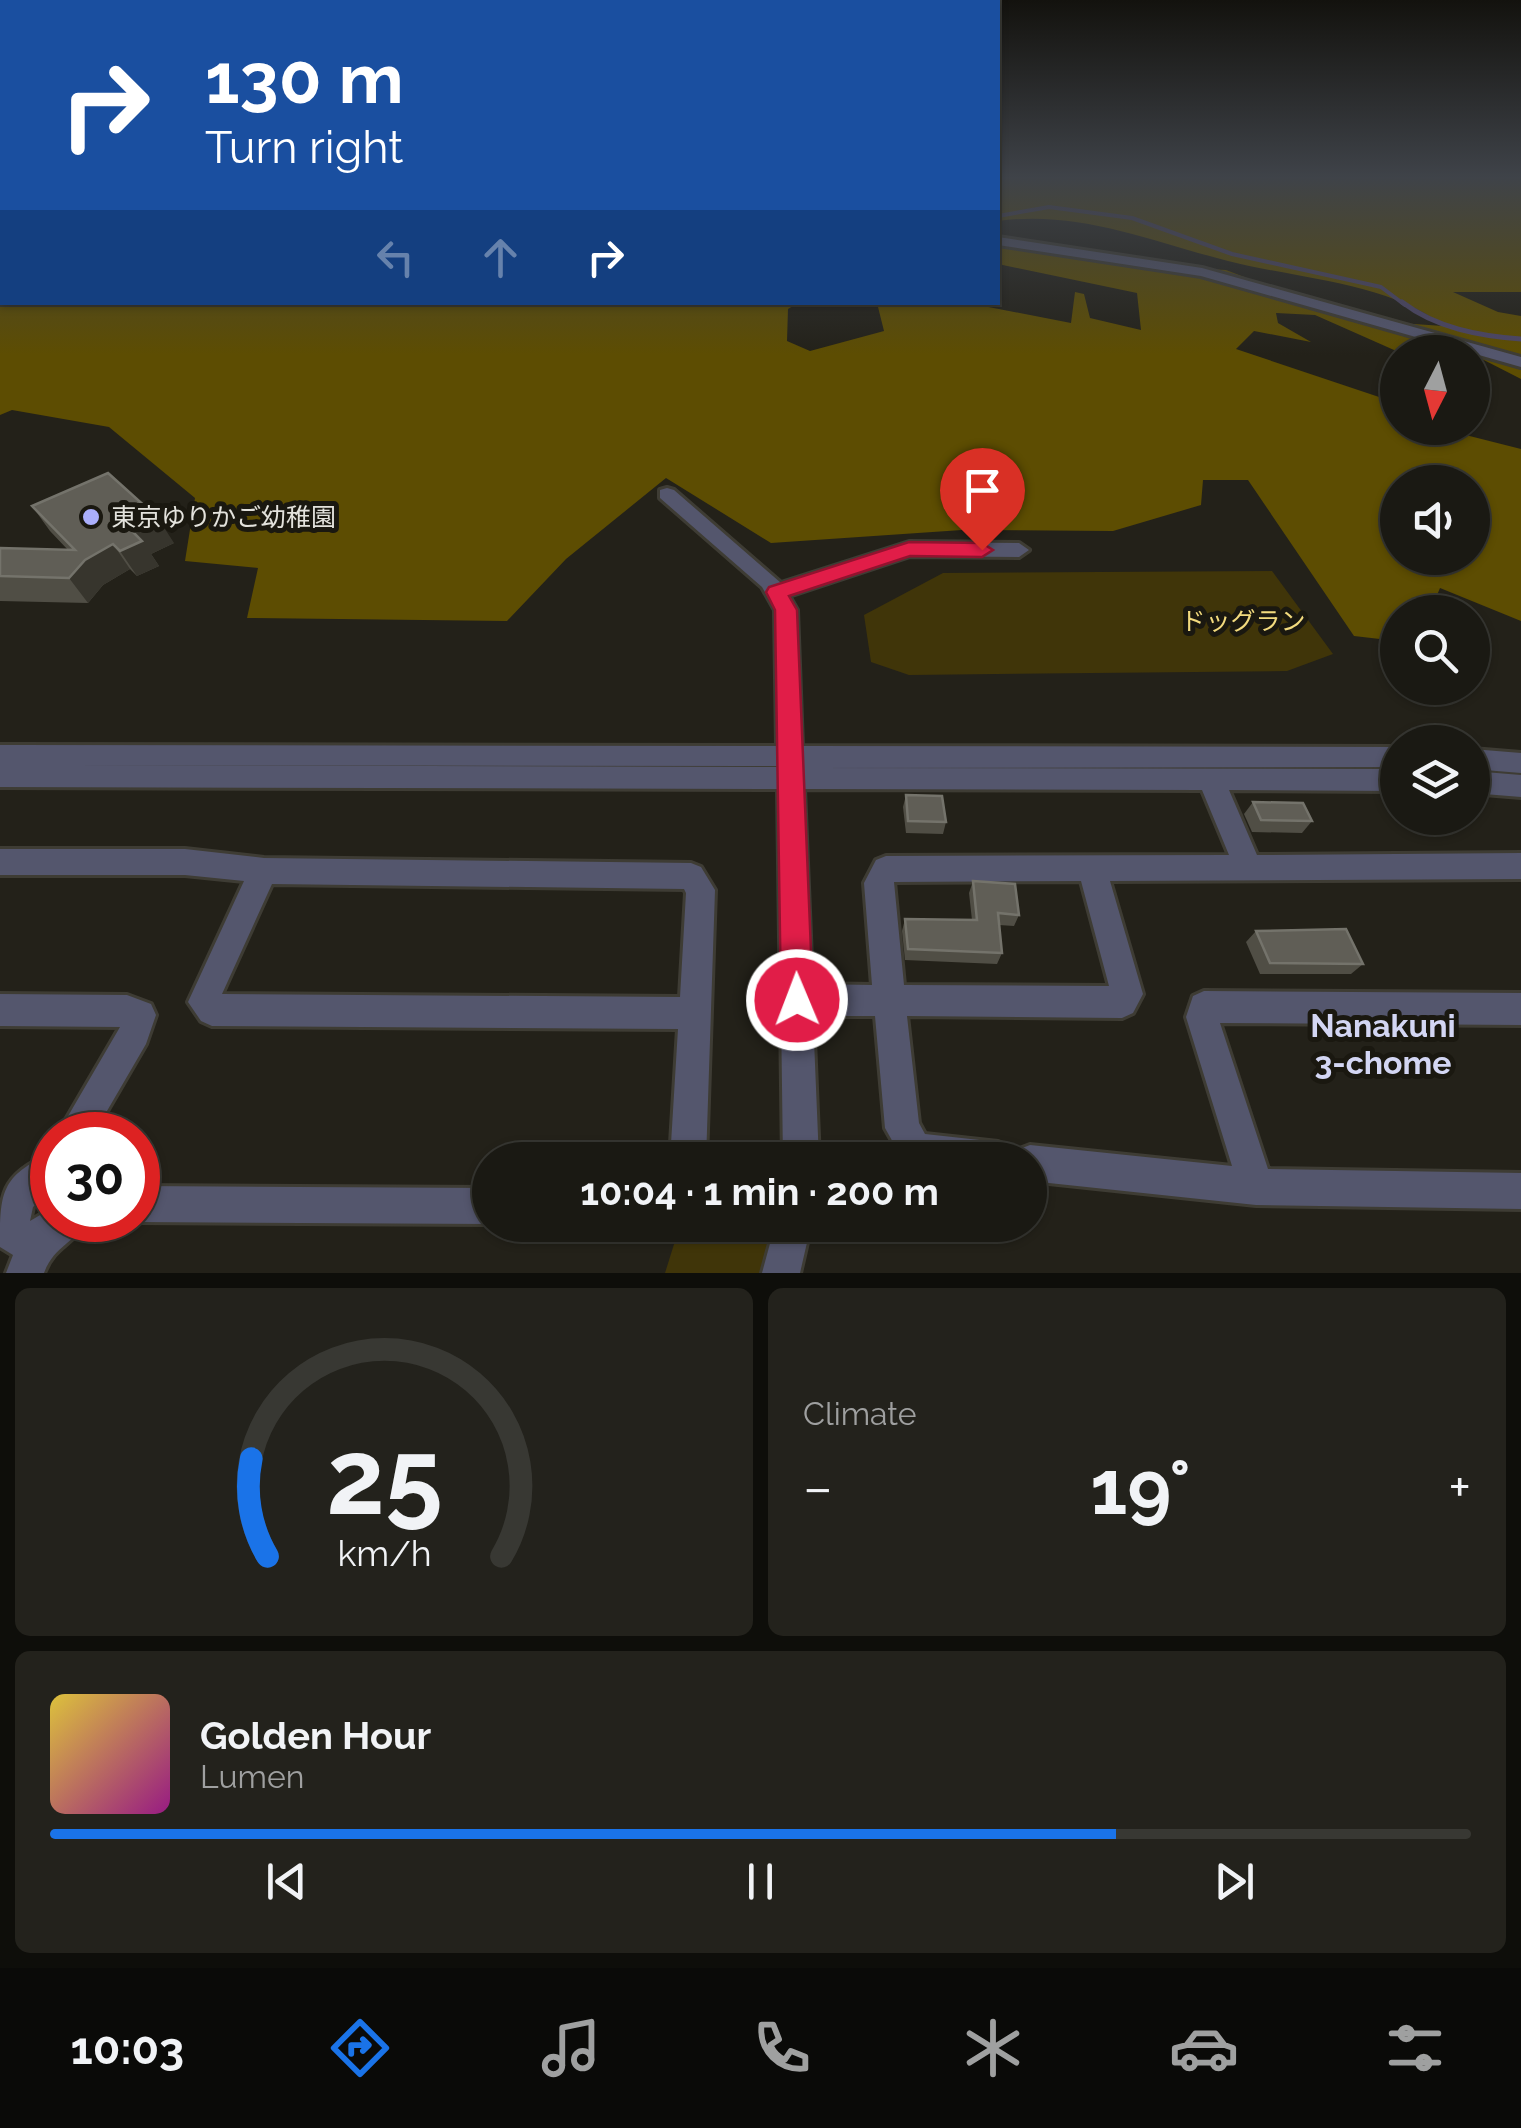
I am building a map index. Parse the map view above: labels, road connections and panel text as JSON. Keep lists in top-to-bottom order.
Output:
{
  "districts": ["Nanakuni 3-chome"],
  "parks": ["ドッグラン"],
  "places": ["東京ゆりかご幼稚園"],
  "north": "bottom",
  "page": {
    "turn": ["130 m", "Turn right"],
    "limit": "30",
    "trip": "10:04 · 1 min · 200 m",
    "tile": "Climate",
    "heat": ["−", "19°", "+"],
    "song": ["Golden Hour", "Lumen"],
    "tabs": "10:03",
    "gauge": ["25", "km/h"]
  }
}
